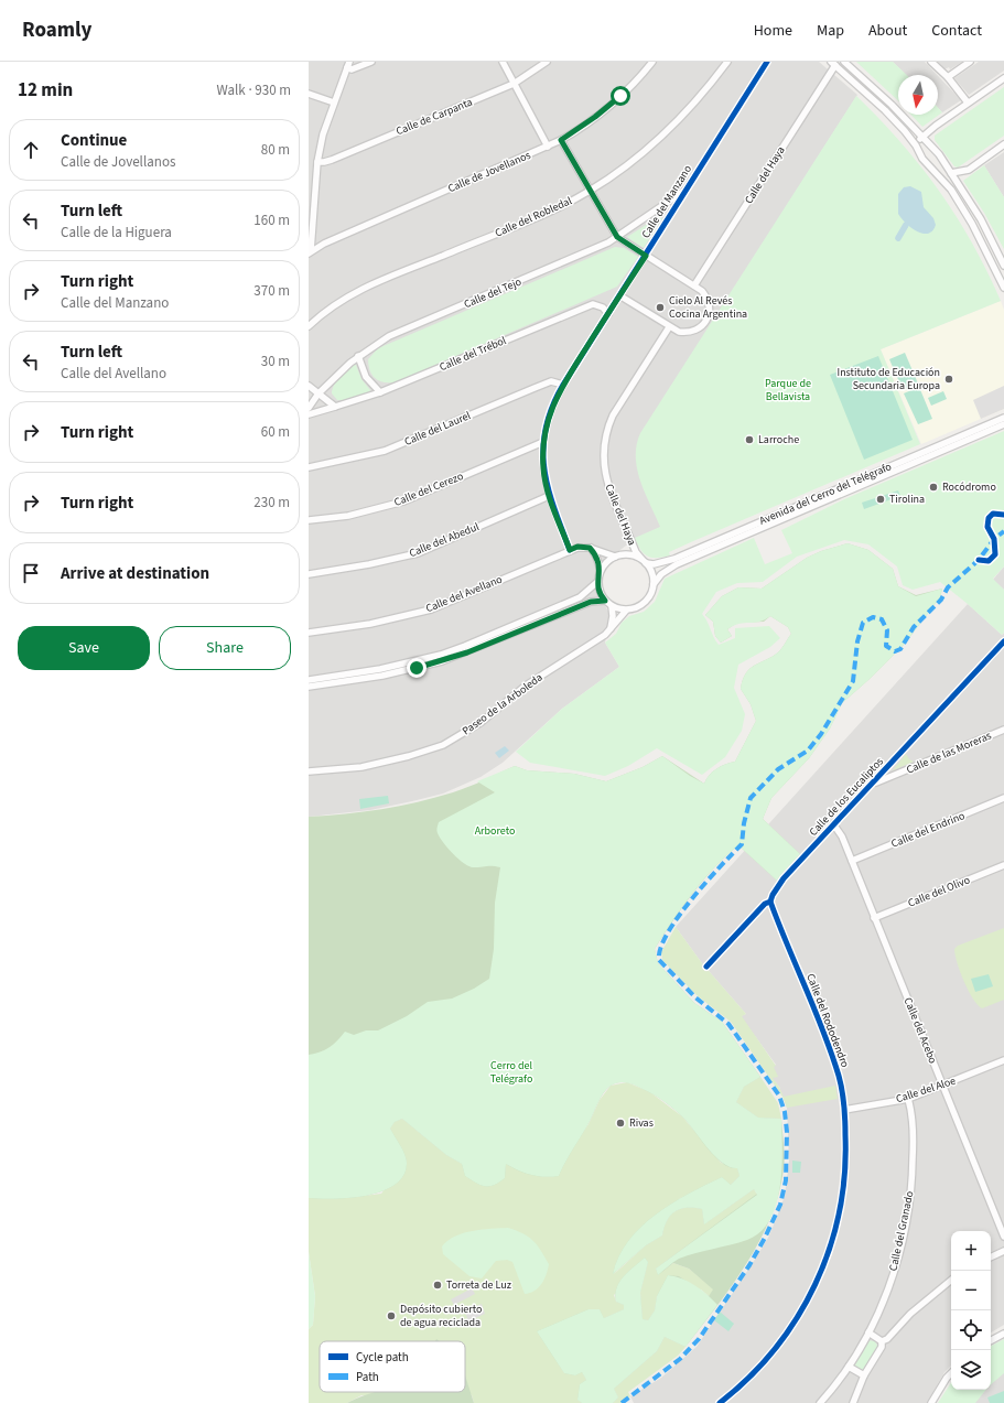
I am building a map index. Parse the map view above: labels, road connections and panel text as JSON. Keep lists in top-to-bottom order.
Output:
{
  "streets": {
    "street": [
      "Calle de Carpanta",
      "Calle de Jovellanos",
      "Calle del Haya",
      "Calle del Manzano",
      "Calle del Robledal",
      "Calle del Tejo",
      "Calle del Trébol",
      "Calle del Laurel",
      "Calle del Cerezo",
      "Avenida del Cerro del Telégrafo",
      "Calle del Abedul",
      "Calle del Avellano",
      "Paseo de la Arboleda",
      "Calle de las Moreras",
      "Calle de los Eucaliptos",
      "Calle del Endrino",
      "Calle del Olivo",
      "Calle del Rododendro",
      "Calle del Acebo",
      "Calle del Aloe",
      "Calle del Granado"
    ]
  },
  "crossings": [
    ["Calle del Haya", "Avenida del Cerro del Telégrafo"],
    ["Calle del Haya", "Calle del Avellano"],
    ["Calle del Haya", "Paseo de la Arboleda"],
    ["Calle del Manzano", "Calle del Tejo"],
    ["Calle del Manzano", "Calle del Trébol"],
    ["Calle del Manzano", "Calle del Laurel"],
    ["Calle del Manzano", "Calle del Cerezo"],
    ["Calle del Manzano", "Calle del Abedul"],
    ["Calle del Manzano", "Calle del Avellano"],
    ["Avenida del Cerro del Telégrafo", "Calle del Avellano"],
    ["Avenida del Cerro del Telégrafo", "Paseo de la Arboleda"],
    ["Calle del Avellano", "Paseo de la Arboleda"],
    ["Calle de las Moreras", "Calle de los Eucaliptos"],
    ["Calle de los Eucaliptos", "Calle del Rododendro"],
    ["Calle de los Eucaliptos", "Calle del Acebo"],
    ["Calle del Endrino", "Calle del Acebo"],
    ["Calle del Olivo", "Calle del Acebo"],
    ["Calle del Rododendro", "Calle del Aloe"],
    ["Calle del Acebo", "Calle del Aloe"],
    ["Calle del Aloe", "Calle del Granado"]
  ],
  "parks": ["Parque de Bellavista", "Arboreto", "Cerro del Telégrafo"],
  "places": [
    "Cielo Al Revés Cocina Argentina",
    "Instituto de Educación Secundaria Europa",
    "Larroche",
    "Rocódromo",
    "Tirolina",
    "Rivas",
    "Torreta de Luz",
    "Depósito cubierto de agua reciclada"
  ],
  "legend": ["Cycle path", "Path"],
  "north": "bottom",
  "page": {
    "header": "Roamly",
    "nav": [
      "Home",
      "Map",
      "About",
      "Contact"
    ],
    "heading": ["12 min", "Walk · 930 m"],
    "list": [
      ["Continue", "Calle de Jovellanos", "80 m"],
      ["Turn left", "Calle de la Higuera", "160 m"],
      ["Turn right", "Calle del Manzano", "370 m"],
      ["Turn left", "Calle del Avellano", "30 m"],
      ["Turn right", "60 m"],
      ["Turn right", "230 m"],
      "Arrive at destination"
    ],
    "buttons": ["Save", "Share"],
    "map_buttons": ["+", "−"]
  }
}
